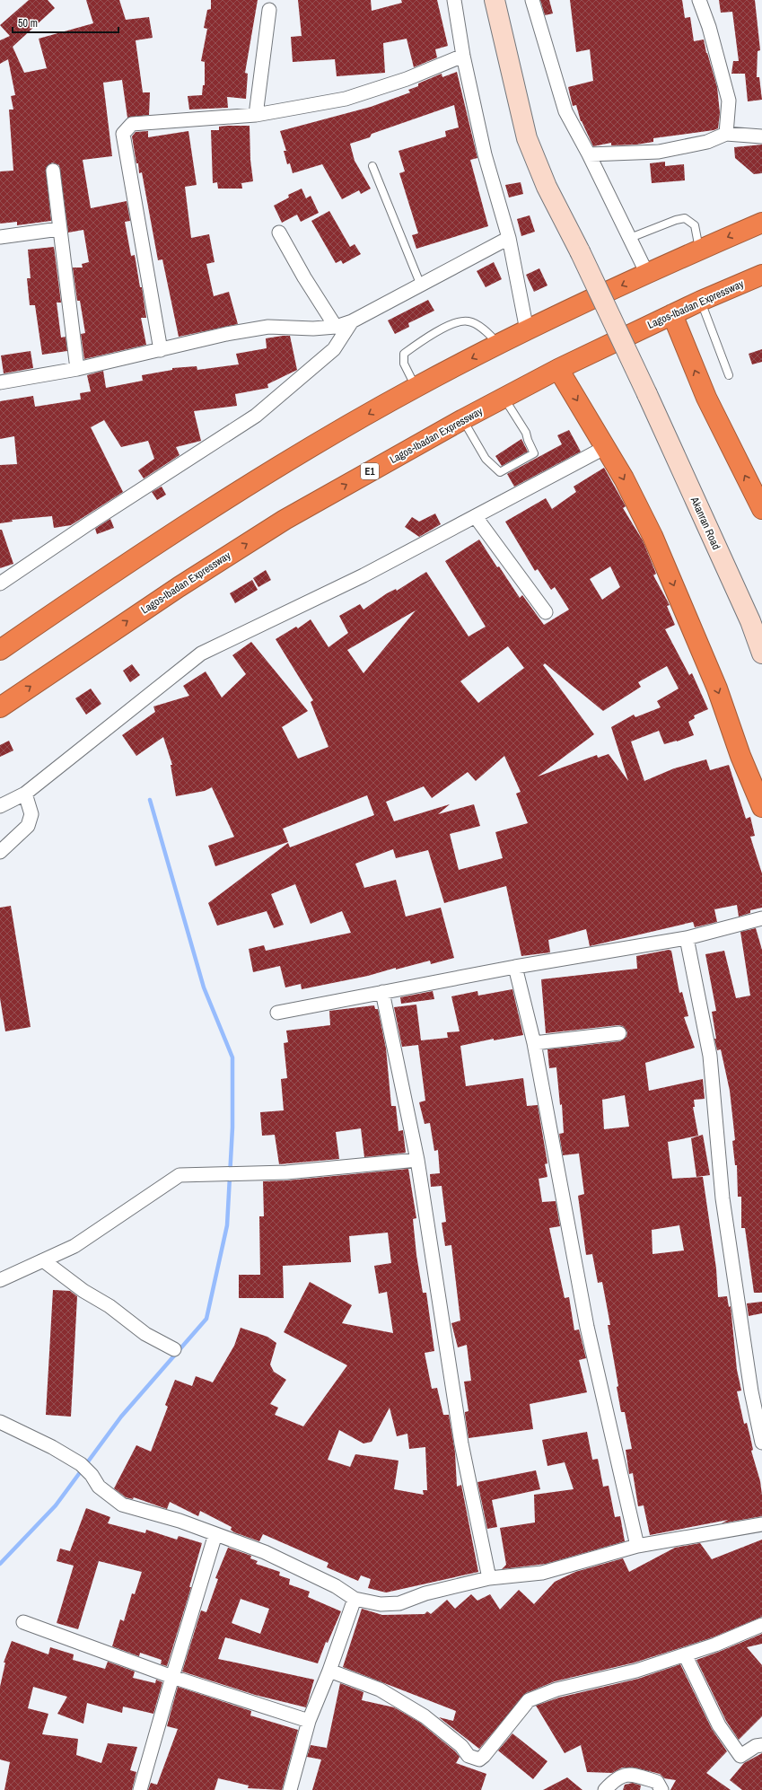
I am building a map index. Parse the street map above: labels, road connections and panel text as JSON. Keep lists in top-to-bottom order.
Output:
{
  "streets": {
    "highway": ["Lagos-Ibadan Expressway", "E1"],
    "main road": ["Akanran Road"]
  },
  "scale_bar": "50 m"
}
